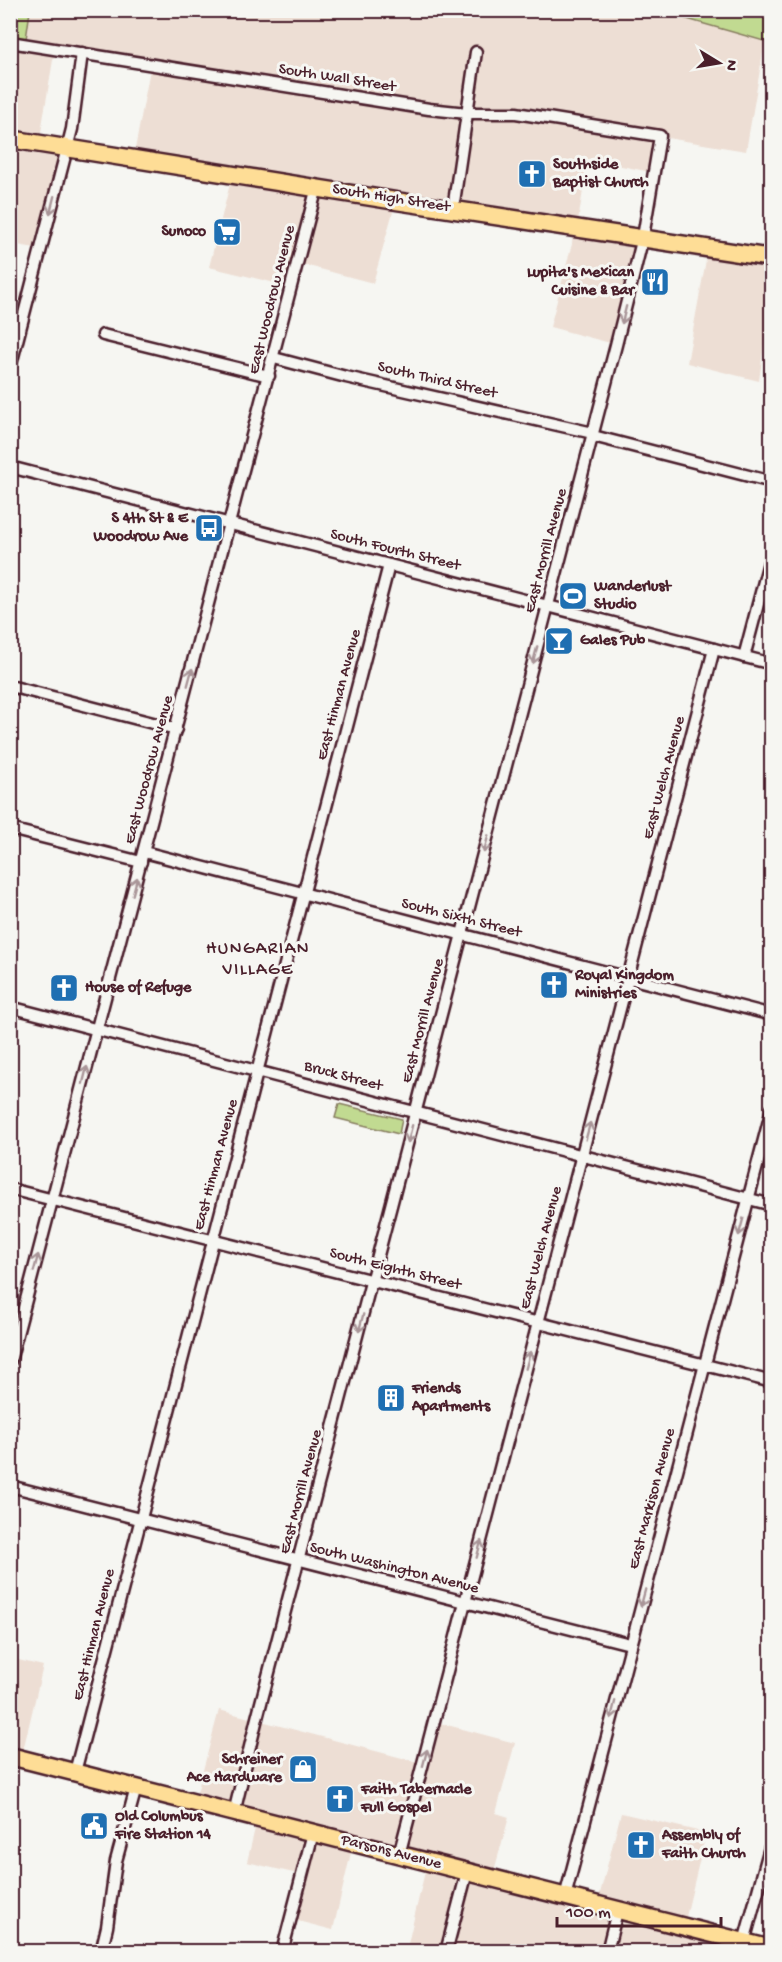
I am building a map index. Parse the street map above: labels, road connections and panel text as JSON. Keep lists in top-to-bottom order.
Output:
{
  "streets": {
    "main road": ["South High Street", "Parsons Avenue"],
    "street": [
      "South Wall Street",
      "East Woodrow Avenue",
      "South Third Street",
      "South Fourth Street",
      "East Morrill Avenue",
      "East Hinman Avenue",
      "East Welch Avenue",
      "South Sixth Street",
      "Bruck Street",
      "South Eighth Street",
      "East Markison Avenue",
      "South Washington Avenue"
    ]
  },
  "crossings": [
    ["South Wall Street", "East Morrill Avenue"],
    ["South High Street", "East Woodrow Avenue"],
    ["South High Street", "East Morrill Avenue"],
    ["East Woodrow Avenue", "South Third Street"],
    ["East Woodrow Avenue", "South Fourth Street"],
    ["East Woodrow Avenue", "South Sixth Street"],
    ["East Woodrow Avenue", "Bruck Street"],
    ["East Woodrow Avenue", "South Eighth Street"],
    ["South Third Street", "East Morrill Avenue"],
    ["South Fourth Street", "East Morrill Avenue"],
    ["South Fourth Street", "East Hinman Avenue"],
    ["South Fourth Street", "East Welch Avenue"],
    ["East Morrill Avenue", "South Sixth Street"],
    ["East Morrill Avenue", "Bruck Street"],
    ["East Morrill Avenue", "South Eighth Street"],
    ["East Morrill Avenue", "South Washington Avenue"],
    ["East Morrill Avenue", "Parsons Avenue"],
    ["East Hinman Avenue", "South Sixth Street"],
    ["East Hinman Avenue", "Bruck Street"],
    ["East Hinman Avenue", "South Eighth Street"],
    ["East Hinman Avenue", "South Washington Avenue"],
    ["East Hinman Avenue", "Parsons Avenue"],
    ["East Welch Avenue", "South Sixth Street"],
    ["East Welch Avenue", "Bruck Street"],
    ["East Welch Avenue", "South Eighth Street"],
    ["East Welch Avenue", "South Washington Avenue"],
    ["East Welch Avenue", "Parsons Avenue"],
    ["Bruck Street", "East Markison Avenue"],
    ["South Eighth Street", "East Markison Avenue"],
    ["East Markison Avenue", "South Washington Avenue"],
    ["East Markison Avenue", "Parsons Avenue"]
  ],
  "one_way": [
    "East Woodrow Avenue",
    "East Morrill Avenue",
    "East Welch Avenue",
    "East Markison Avenue"
  ],
  "districts": ["HUNGARIAN VILLAGE"],
  "places": {
    "church": [
      "Southside Baptist Church",
      "Royal Kingdom Ministries",
      "House of Refuge",
      "Faith Tabernacle Full Gospel",
      "Assembly of Faith Church"
    ],
    "supermarket": ["Sunoco"],
    "restaurant": ["Lupita's Mexican Cuisine & Bar"],
    "bus stop": ["S 4th St & E Woodrow Ave"],
    "sports": ["Wanderlust Studio"],
    "bar": ["Gales Pub"],
    "building": ["Friends Apartments"],
    "shop": ["Schreiner Ace Hardware"],
    "public building": ["Old Columbus Fire Station 14"]
  },
  "scale_bar": "100 m",
  "north": "right"
}
